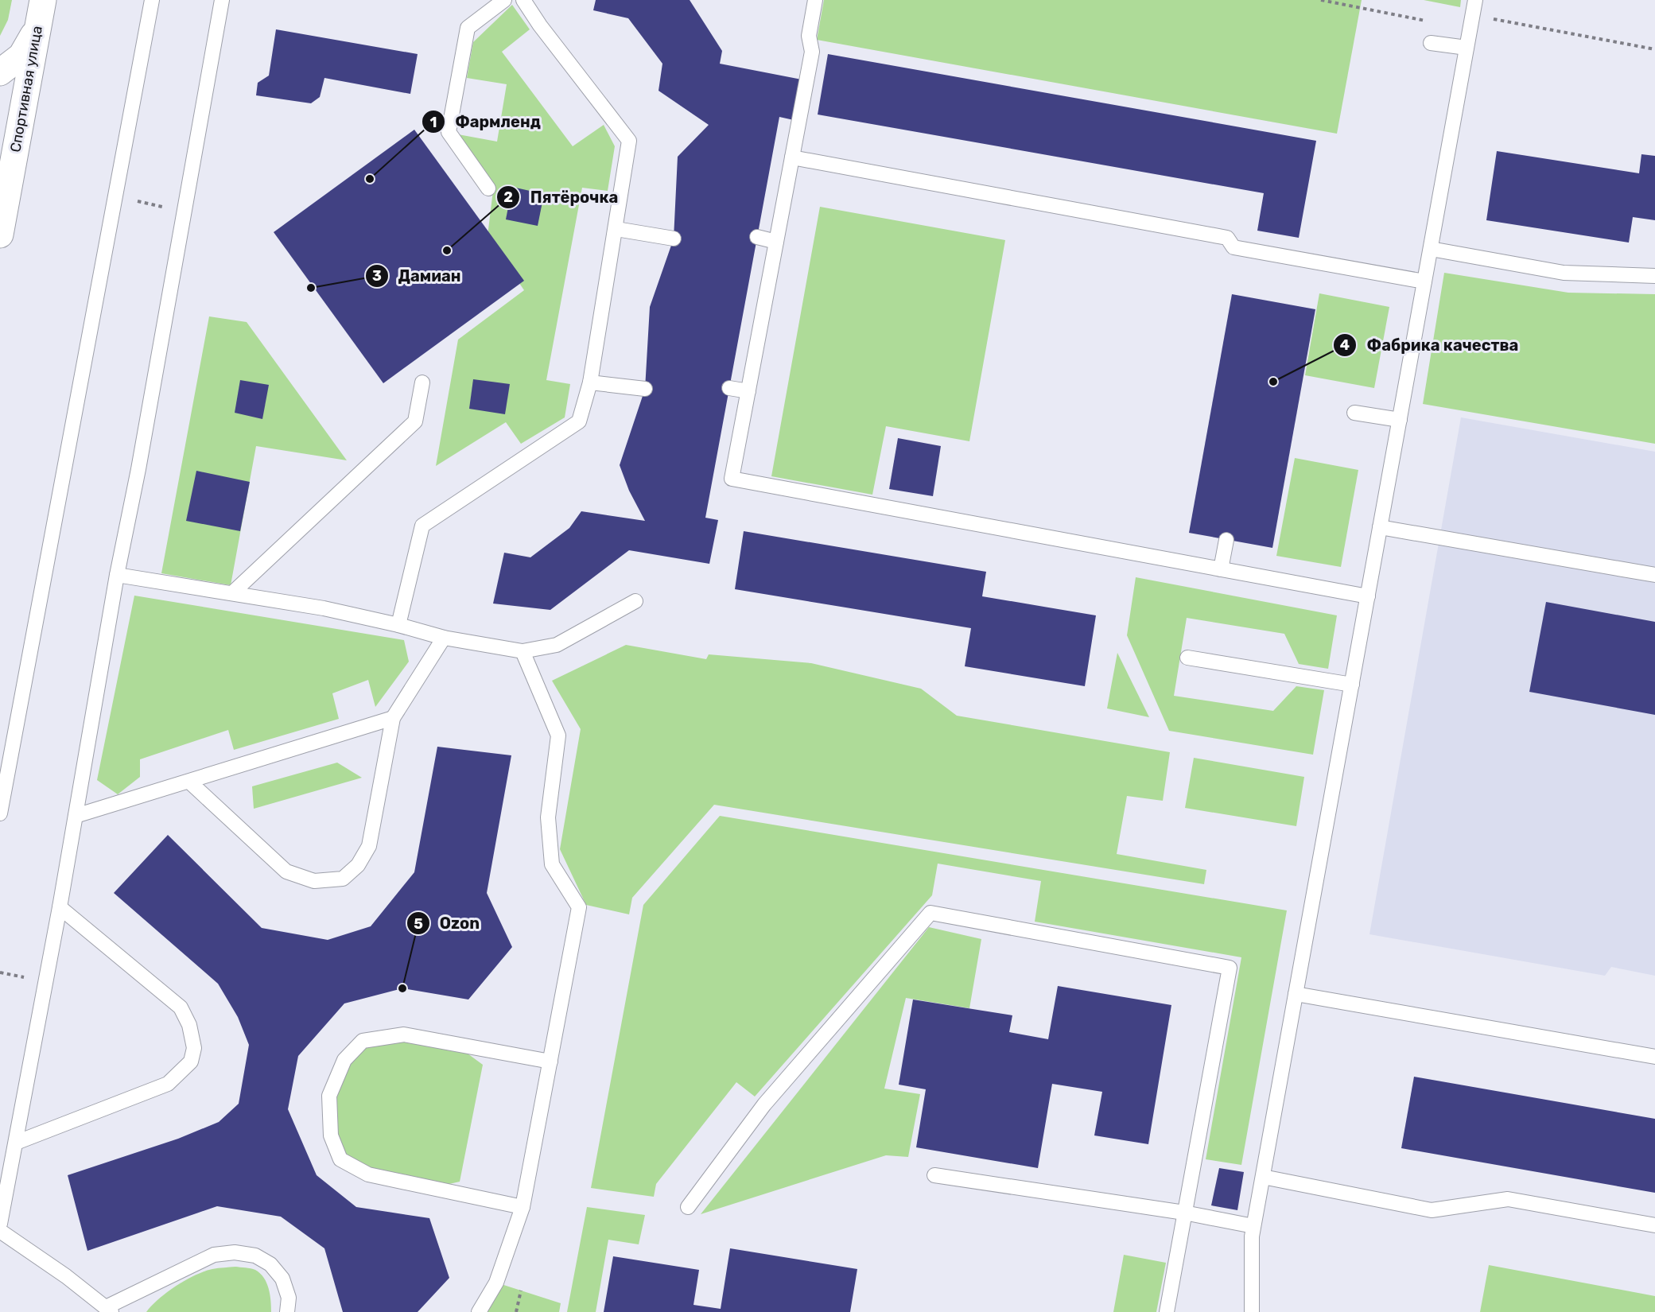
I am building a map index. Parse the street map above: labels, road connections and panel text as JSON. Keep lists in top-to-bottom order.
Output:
{
  "streets": {
    "main road": ["Спортивная улица"]
  },
  "places": [
    "Фармленд",
    "Пятёрочка",
    "Дамиан",
    "Фабрика качества",
    "Ozon"
  ]
}
